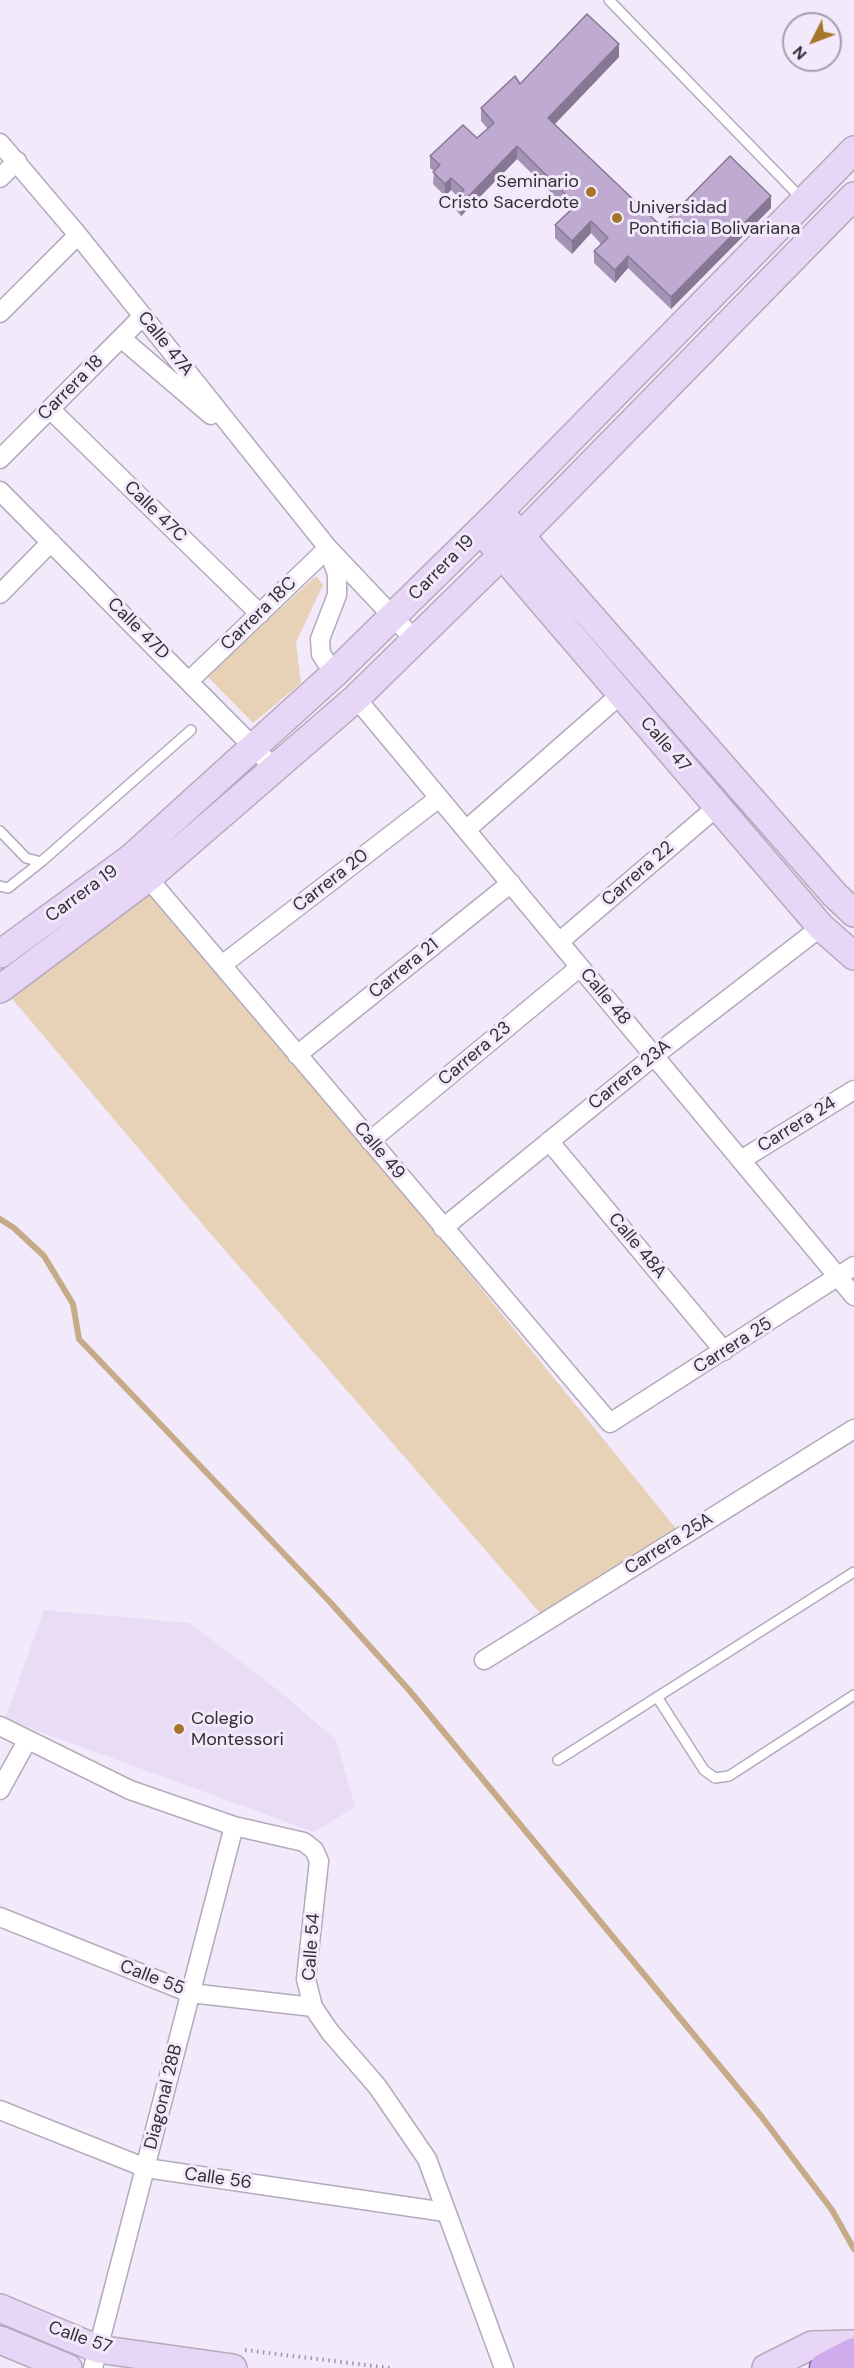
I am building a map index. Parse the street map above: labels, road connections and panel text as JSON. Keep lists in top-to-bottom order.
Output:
{
  "streets": {
    "main road": ["Carrera 19", "Calle 47", "Calle 57"],
    "street": [
      "Calle 47A",
      "Carrera 18",
      "Calle 47C",
      "Carrera 18C",
      "Calle 47D",
      "Carrera 22",
      "Carrera 20",
      "Carrera 21",
      "Calle 48",
      "Carrera 23",
      "Carrera 23A",
      "Carrera 24",
      "Calle 49",
      "Calle 48A",
      "Carrera 25",
      "Carrera 25A",
      "Calle 54",
      "Calle 55",
      "Diagonal 28B",
      "Calle 56"
    ]
  },
  "crossings": [
    ["Calle 47A", "Carrera 18"],
    ["Calle 47A", "Carrera 19"],
    ["Calle 47A", "Carrera 18C"],
    ["Carrera 18", "Calle 47C"],
    ["Calle 47C", "Carrera 18C"],
    ["Carrera 19", "Calle 47D"],
    ["Carrera 19", "Calle 47"],
    ["Carrera 19", "Calle 48"],
    ["Carrera 19", "Calle 49"],
    ["Carrera 18C", "Calle 47D"],
    ["Calle 47", "Carrera 22"],
    ["Calle 47", "Carrera 23A"],
    ["Carrera 22", "Calle 48"],
    ["Carrera 20", "Calle 48"],
    ["Carrera 20", "Calle 49"],
    ["Carrera 21", "Calle 48"],
    ["Carrera 21", "Calle 49"],
    ["Calle 48", "Carrera 23"],
    ["Calle 48", "Carrera 23A"],
    ["Calle 48", "Carrera 24"],
    ["Calle 48", "Carrera 25"],
    ["Carrera 23", "Calle 49"],
    ["Carrera 23A", "Calle 49"],
    ["Carrera 23A", "Calle 48A"],
    ["Calle 49", "Carrera 25"],
    ["Calle 48A", "Carrera 25"],
    ["Calle 54", "Calle 55"],
    ["Calle 54", "Diagonal 28B"],
    ["Calle 54", "Calle 56"],
    ["Calle 55", "Diagonal 28B"],
    ["Diagonal 28B", "Calle 56"],
    ["Diagonal 28B", "Calle 57"]
  ],
  "places": ["Seminario Cristo Sacerdote", "Universidad Pontificia Bolivariana", "Colegio Montessori"],
  "north": "bottom left"
}
